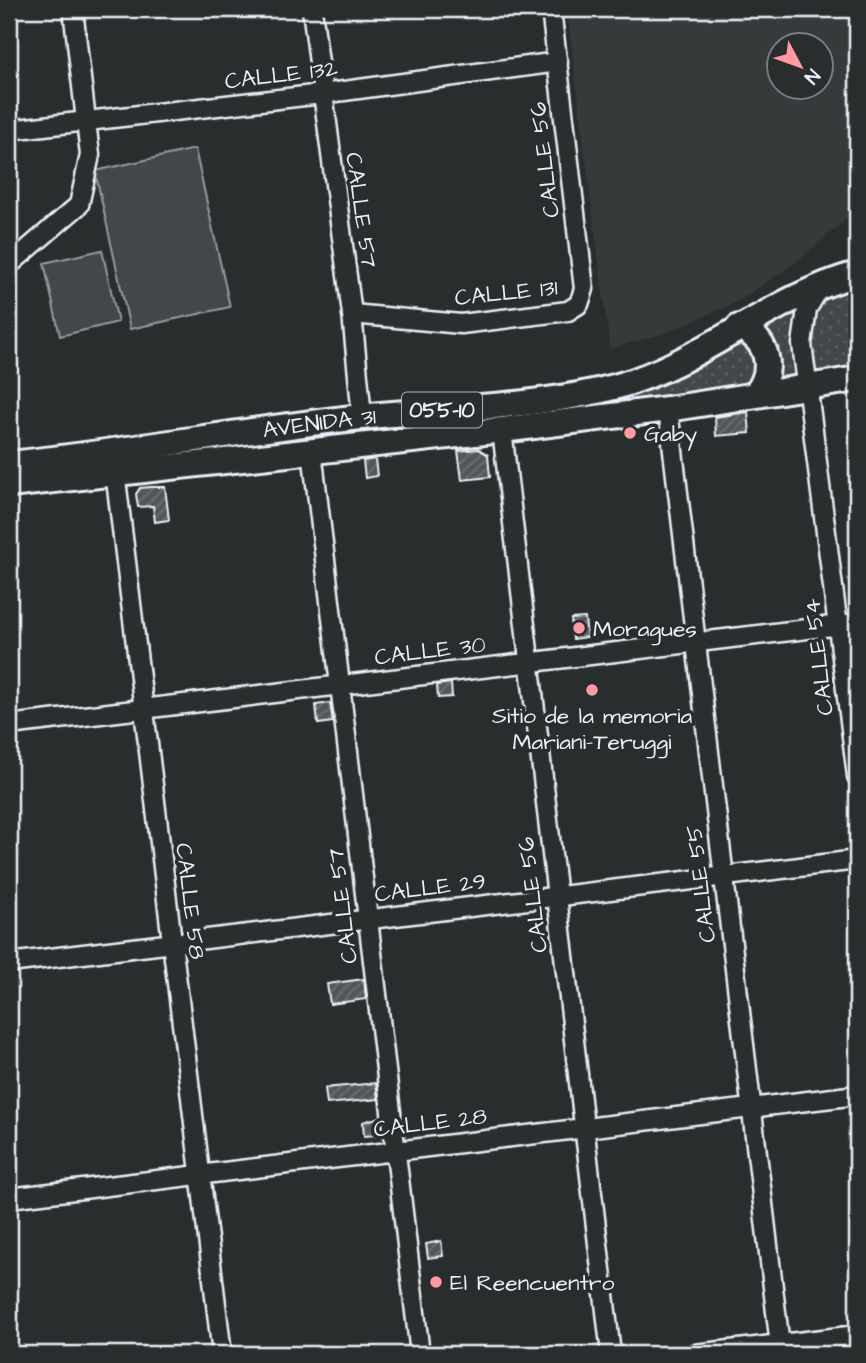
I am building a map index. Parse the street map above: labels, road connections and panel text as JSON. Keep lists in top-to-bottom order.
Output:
{
  "streets": {
    "highway": ["055-10", "AVENIDA 31"],
    "street": [
      "CALLE 132",
      "CALLE 56",
      "CALLE 57",
      "CALLE 131",
      "CALLE 30",
      "CALLE 54",
      "CALLE 55",
      "CALLE 29",
      "CALLE 58",
      "CALLE 28"
    ]
  },
  "crossings": [
    ["CALLE 132", "CALLE 56"],
    ["CALLE 132", "CALLE 57"],
    ["CALLE 56", "CALLE 131"],
    ["CALLE 56", "AVENIDA 31"],
    ["CALLE 56", "CALLE 30"],
    ["CALLE 56", "CALLE 29"],
    ["CALLE 56", "CALLE 28"],
    ["CALLE 57", "CALLE 131"],
    ["CALLE 57", "AVENIDA 31"],
    ["CALLE 57", "CALLE 30"],
    ["CALLE 57", "CALLE 29"],
    ["CALLE 57", "CALLE 28"],
    ["AVENIDA 31", "CALLE 54"],
    ["AVENIDA 31", "CALLE 55"],
    ["AVENIDA 31", "CALLE 58"],
    ["CALLE 30", "CALLE 54"],
    ["CALLE 30", "CALLE 55"],
    ["CALLE 30", "CALLE 58"],
    ["CALLE 55", "CALLE 29"],
    ["CALLE 55", "CALLE 28"],
    ["CALLE 29", "CALLE 58"],
    ["CALLE 58", "CALLE 28"]
  ],
  "places": [
    "Gaby",
    "Moragues",
    "Sitio de la memoria Mariani-Teruggi",
    "El Reencuentro"
  ],
  "north": "bottom right"
}
